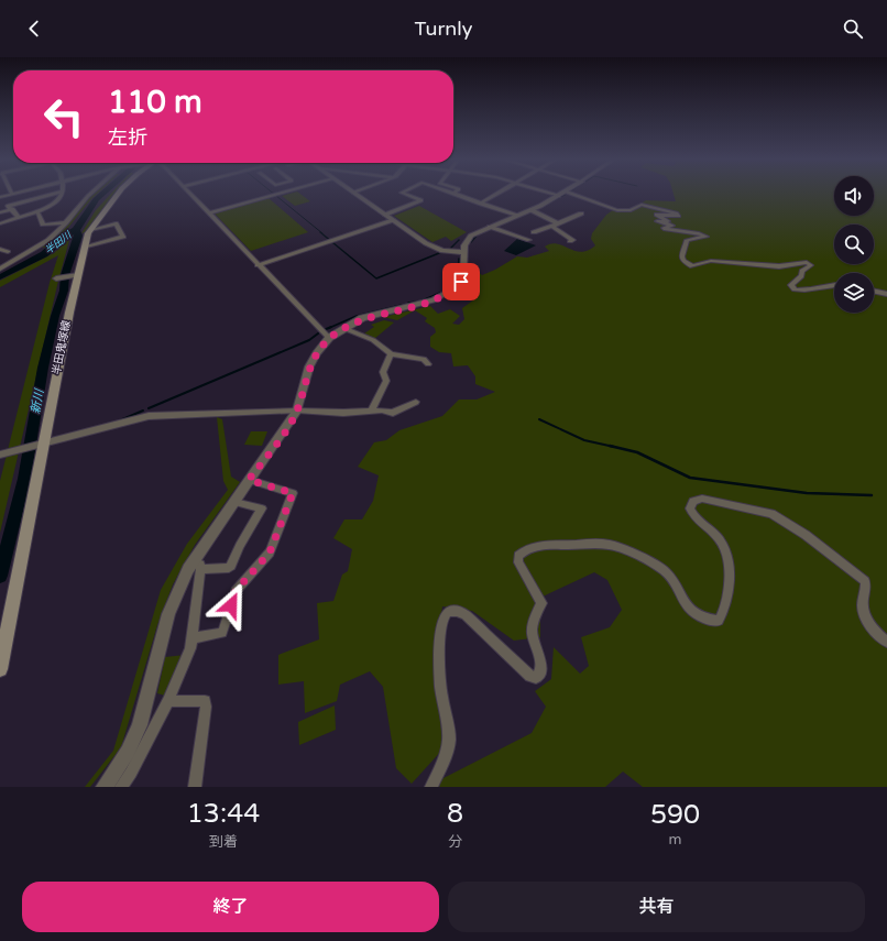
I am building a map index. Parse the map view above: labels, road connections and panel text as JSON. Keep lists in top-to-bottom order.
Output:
{
  "streets": {
    "main road": ["半田鬼塚線"]
  },
  "water": ["半田川", "新川"],
  "page": {
    "header": "Turnly",
    "turn": ["110 m", "左折"],
    "eta": [
      "13:44",
      "到着",
      "8",
      "分",
      "590",
      "m"
    ],
    "buttons": ["終了", "共有"]
  }
}
